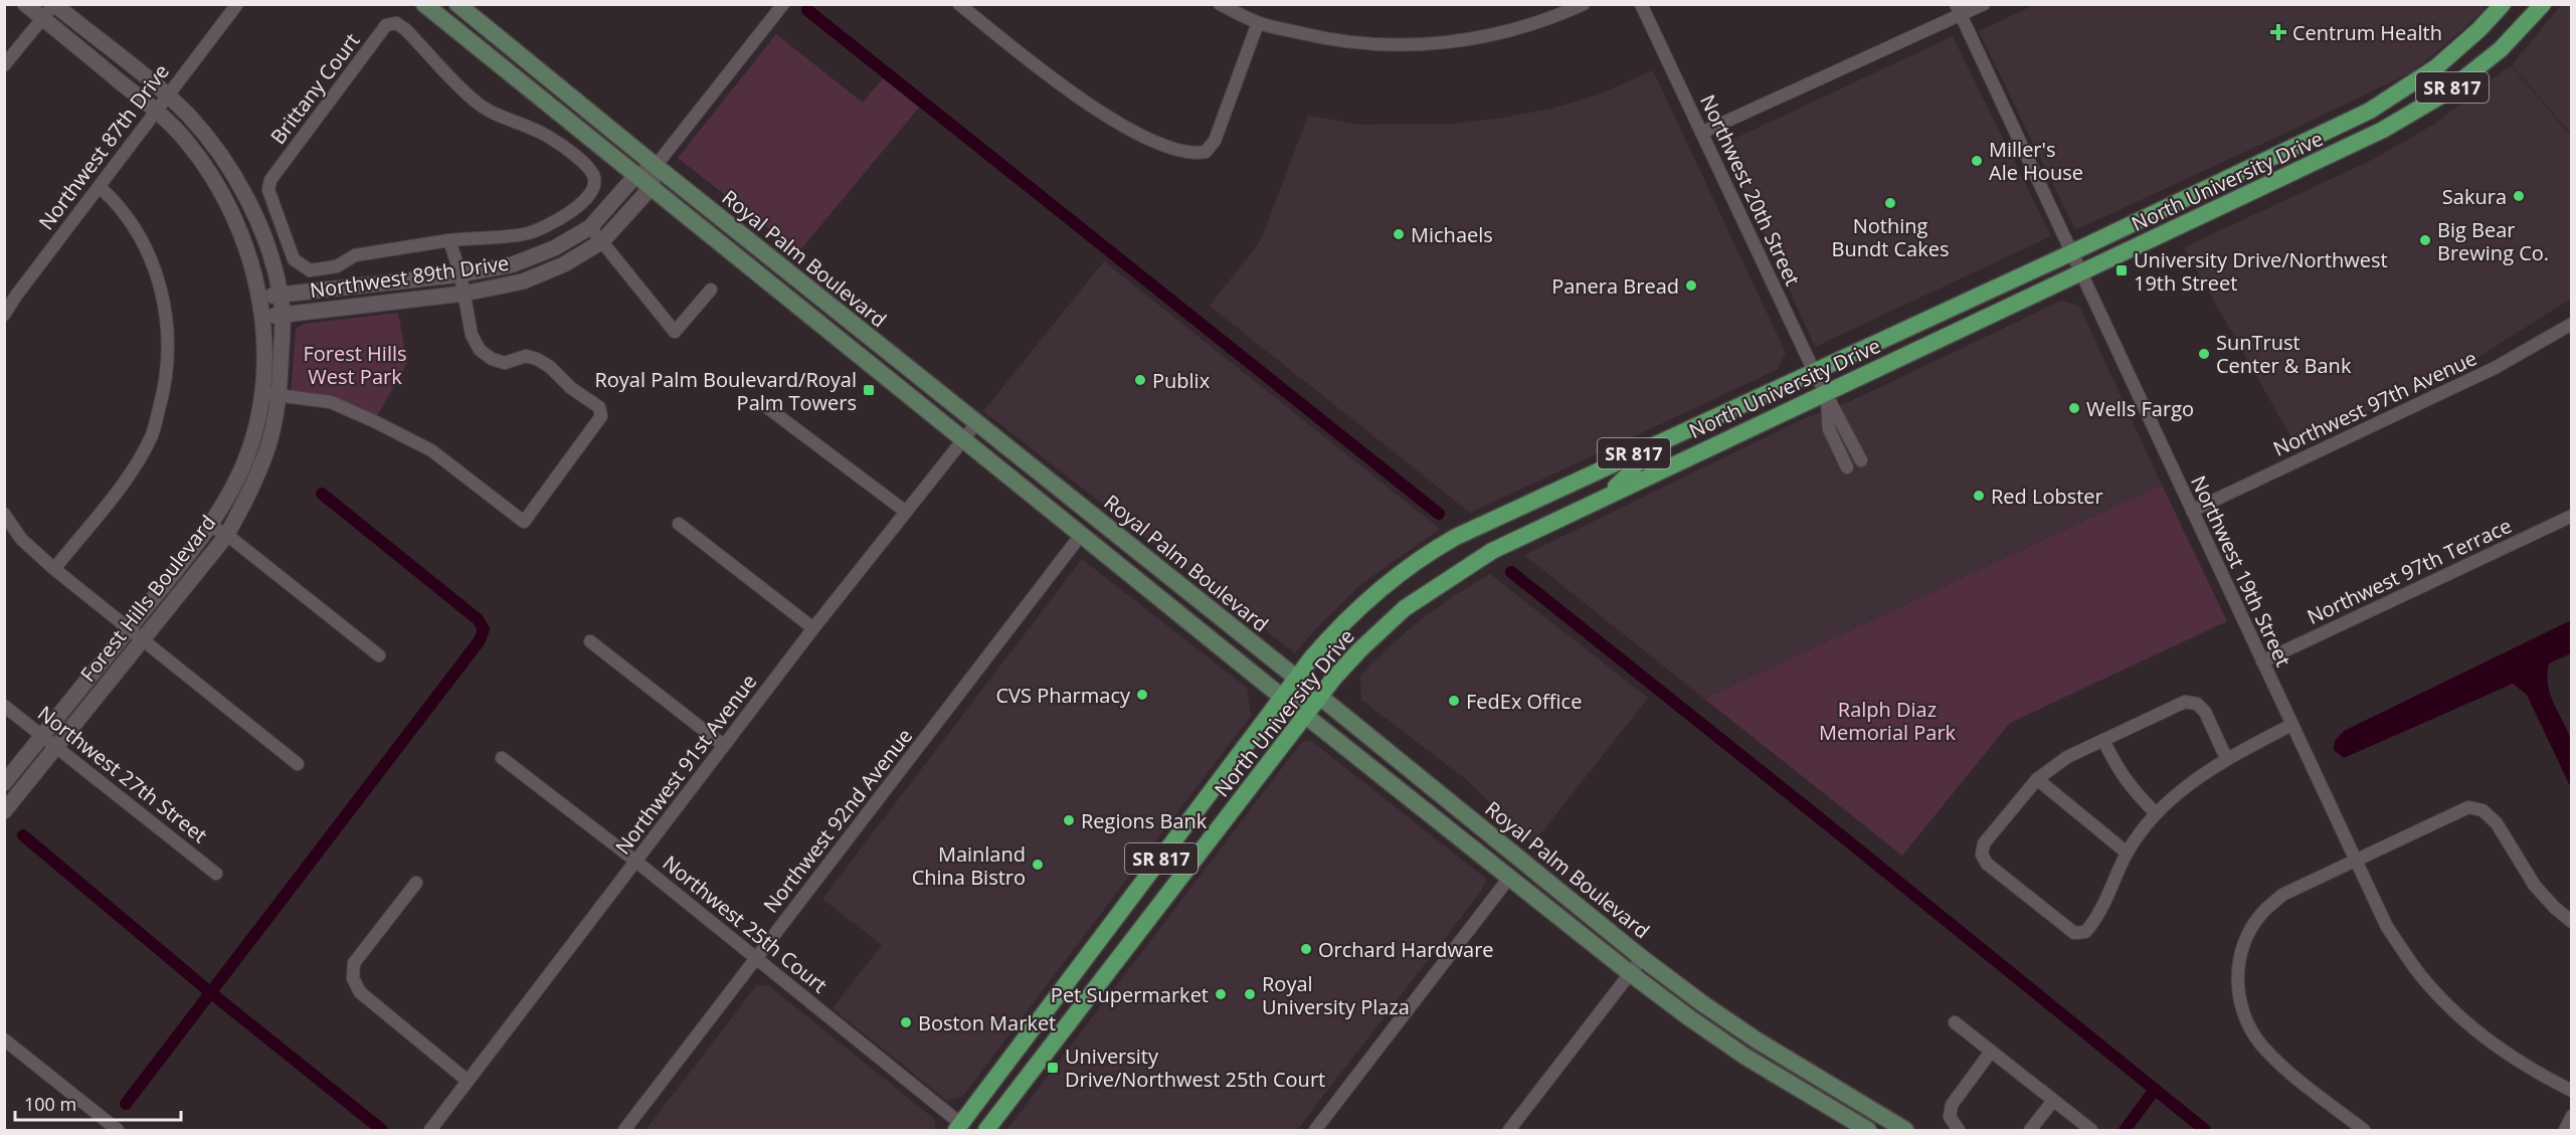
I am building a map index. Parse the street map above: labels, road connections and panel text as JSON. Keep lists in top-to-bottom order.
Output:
{
  "streets": {
    "main road": ["SR 817", "North University Drive", "Royal Palm Boulevard"],
    "street": [
      "Brittany Court",
      "Northwest 87th Drive",
      "Northwest 20th Street",
      "Northwest 89th Drive",
      "Northwest 97th Avenue",
      "Northwest 19th Street",
      "Northwest 97th Terrace",
      "Forest Hills Boulevard",
      "Northwest 91st Avenue",
      "Northwest 27th Street",
      "Northwest 92nd Avenue",
      "Northwest 25th Court"
    ]
  },
  "crossings": [
    ["Northwest 87th Drive", "Forest Hills Boulevard"],
    ["North University Drive", "Northwest 20th Street"],
    ["North University Drive", "Royal Palm Boulevard"],
    ["North University Drive", "Northwest 19th Street"],
    ["North University Drive", "Northwest 25th Court"],
    ["Royal Palm Boulevard", "Northwest 89th Drive"],
    ["Royal Palm Boulevard", "Northwest 91st Avenue"],
    ["Royal Palm Boulevard", "Northwest 92nd Avenue"],
    ["Northwest 89th Drive", "Forest Hills Boulevard"],
    ["Northwest 97th Avenue", "Northwest 19th Street"],
    ["Northwest 19th Street", "Northwest 97th Terrace"],
    ["Forest Hills Boulevard", "Northwest 27th Street"],
    ["Northwest 91st Avenue", "Northwest 25th Court"],
    ["Northwest 92nd Avenue", "Northwest 25th Court"]
  ],
  "parks": ["Forest Hills West Park", "Ralph Diaz Memorial Park"],
  "places": {
    "health": ["Centrum Health"],
    "other": [
      "Miller's Ale House",
      "Sakura",
      "Nothing Bundt Cakes",
      "Michaels",
      "Big Bear Brewing Co.",
      "Panera Bread",
      "SunTrust Center & Bank",
      "Publix",
      "Wells Fargo",
      "Red Lobster",
      "CVS Pharmacy",
      "FedEx Office",
      "Regions Bank",
      "Mainland China Bistro",
      "Orchard Hardware",
      "Pet Supermarket",
      "Royal University Plaza",
      "Boston Market"
    ],
    "transit": ["University Drive/Northwest 19th Street", "Royal Palm Boulevard/Royal Palm Towers", "University Drive/Northwest 25th Court"]
  },
  "scale_bar": "100 m"
}
